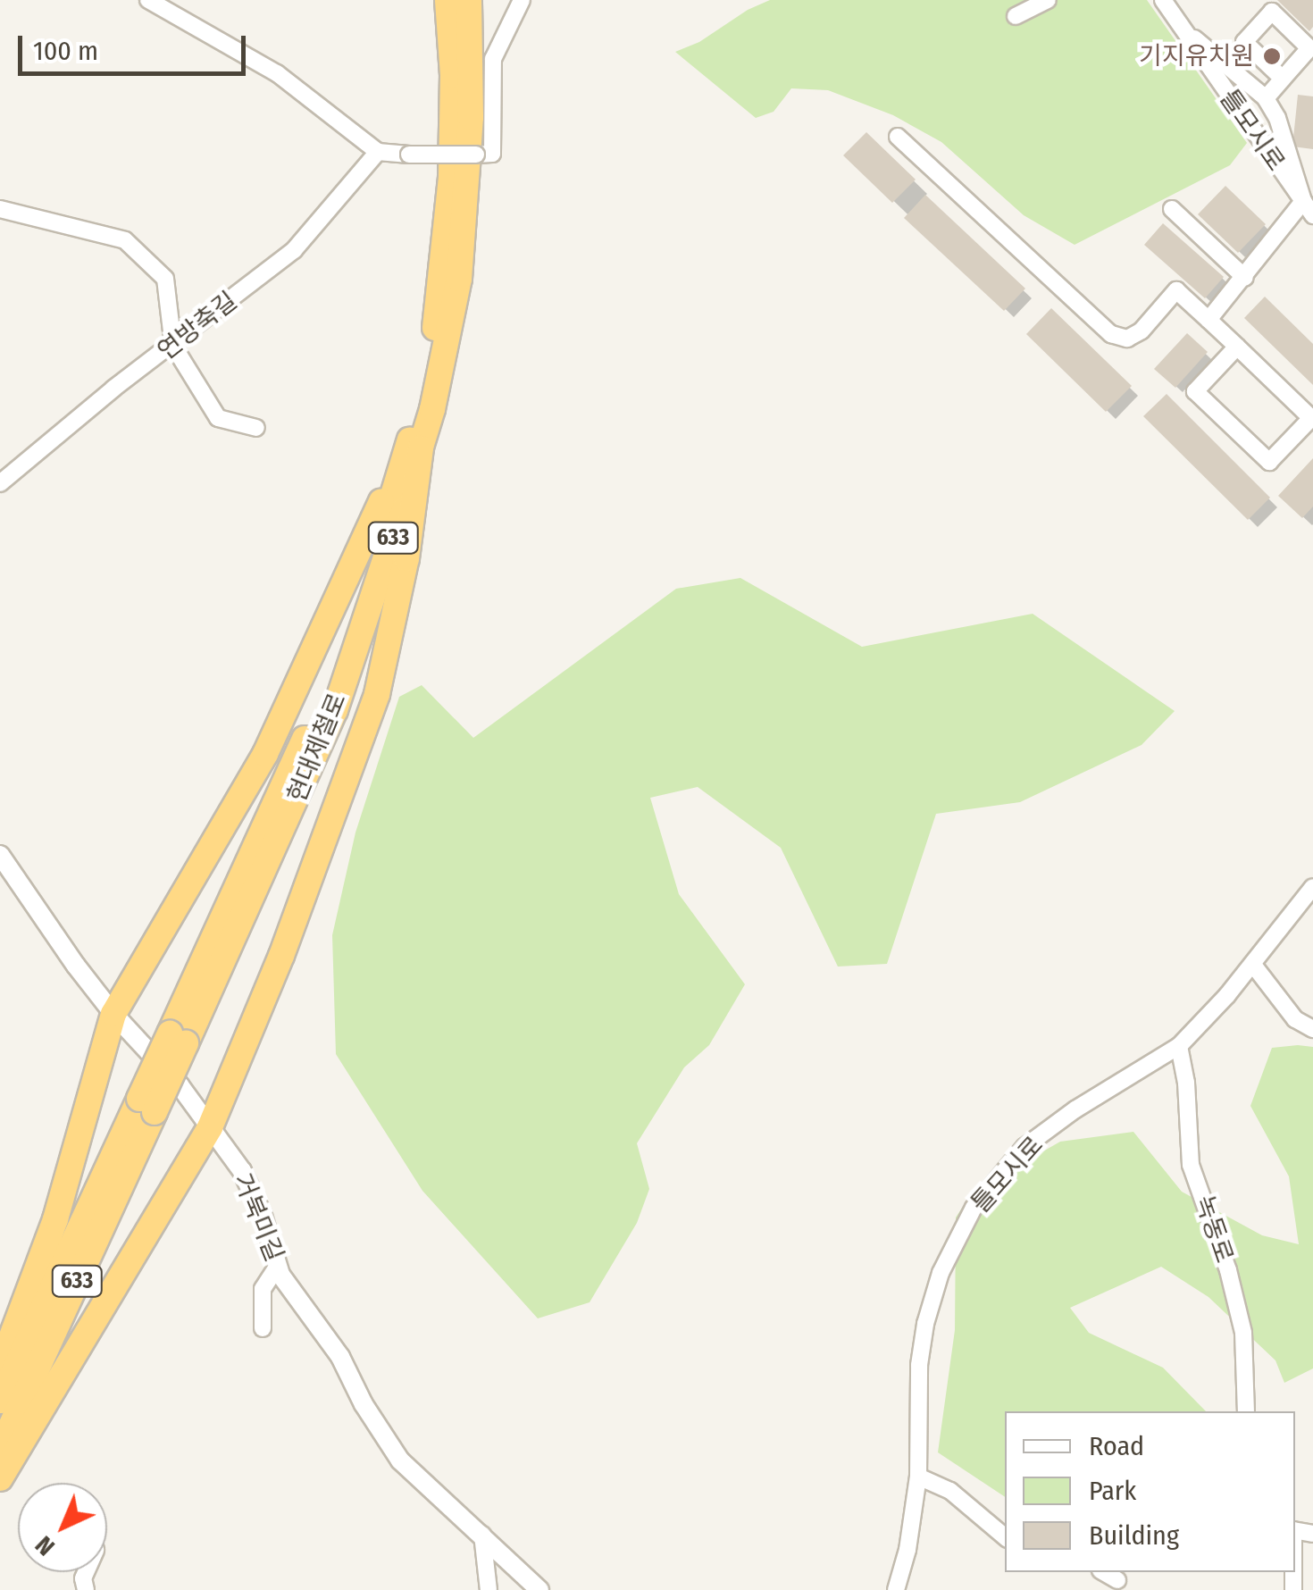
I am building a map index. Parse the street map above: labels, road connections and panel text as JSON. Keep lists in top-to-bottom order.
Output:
{
  "streets": {
    "highway": ["633", "현대제철로"],
    "street": [
      "틀모시로",
      "연방축길",
      "거북미길",
      "녹동로"
    ]
  },
  "crossings": [
    ["틀모시로", "녹동로"]
  ],
  "places": ["기지유치원"],
  "legend": ["Road", "Park", "Building"],
  "scale_bar": "100 m",
  "north": "bottom left"
}
